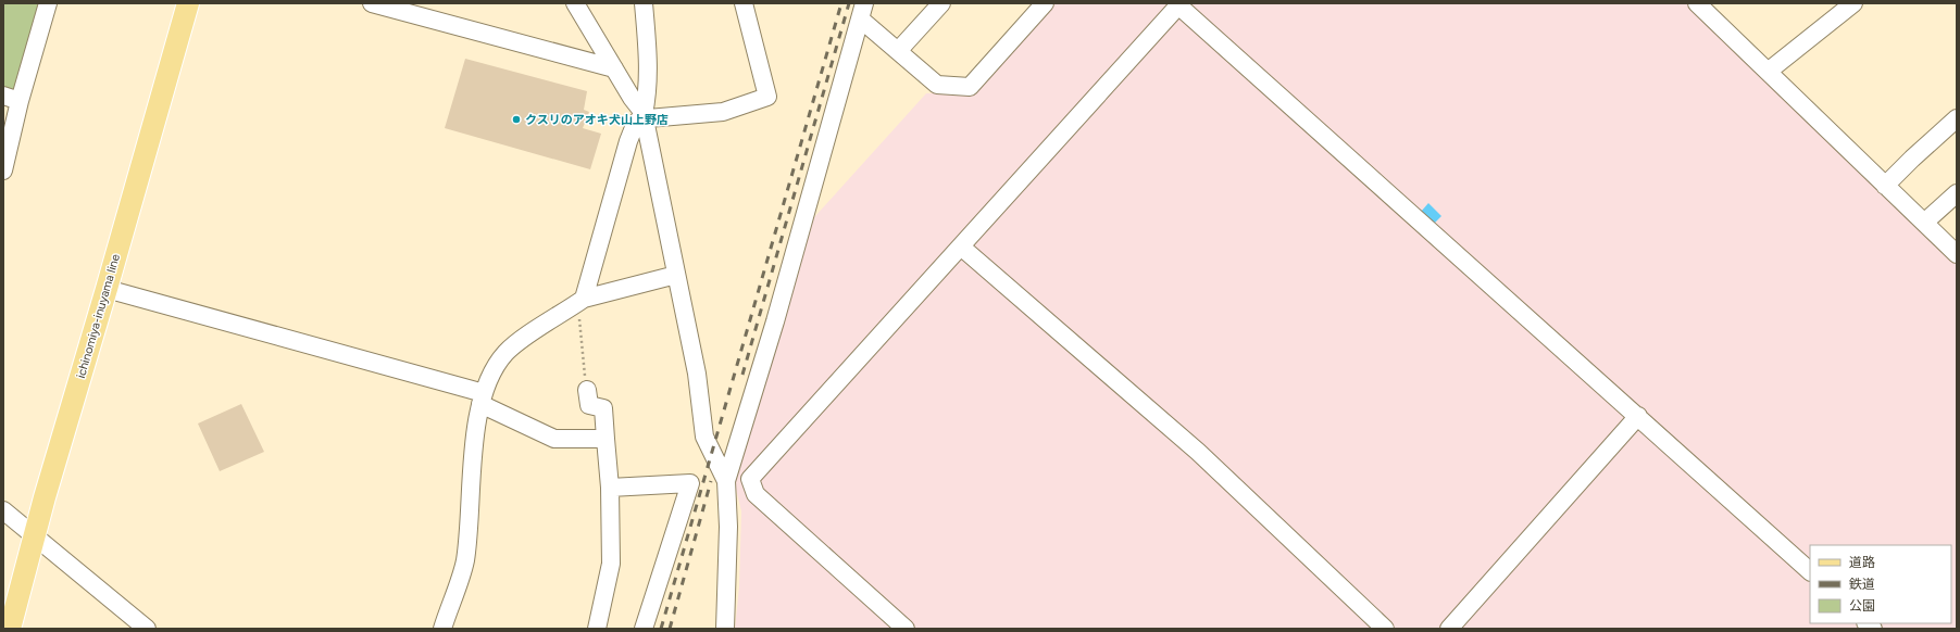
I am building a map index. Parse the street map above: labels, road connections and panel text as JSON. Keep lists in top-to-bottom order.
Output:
{
  "streets": {
    "main road": ["ichinomiya-inuyama line"]
  },
  "places": ["クスリのアオキ犬山上野店"],
  "legend": ["道路", "鉄道", "公園"]
}
